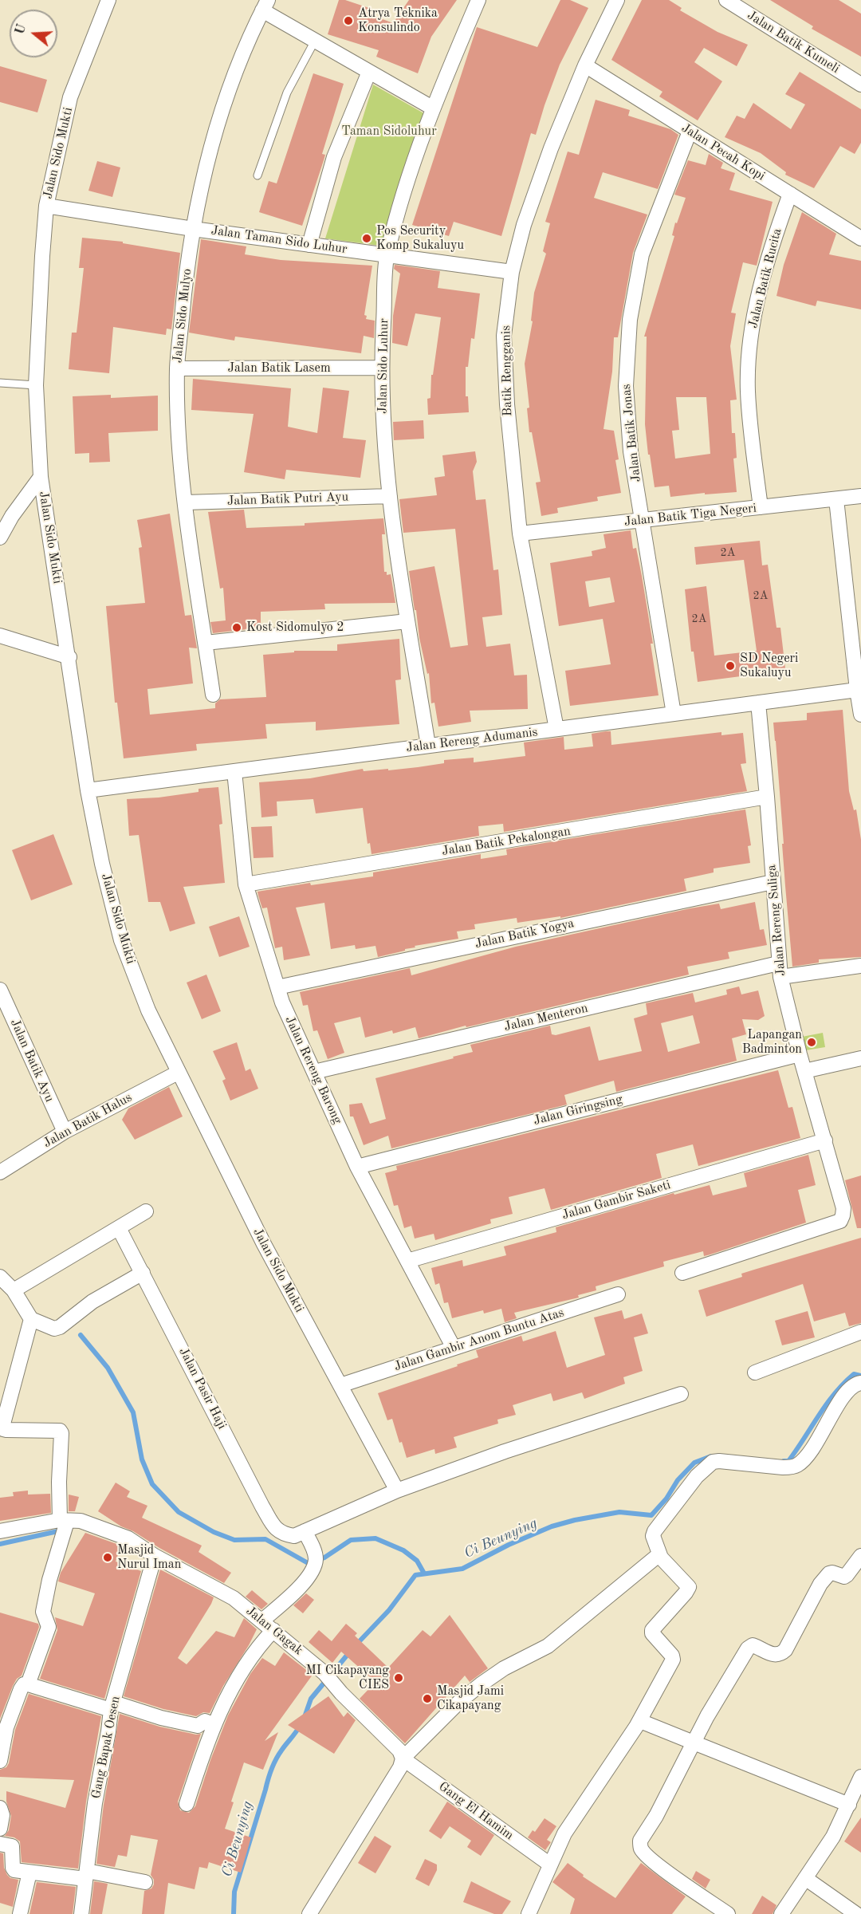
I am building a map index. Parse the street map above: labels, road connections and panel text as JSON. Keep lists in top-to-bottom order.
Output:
{
  "streets": {
    "street": [
      "Jalan Batik Kumeli",
      "Jalan Pecah Kopi",
      "Jalan Sido Mukti",
      "Jalan Taman Sido Luhur",
      "Jalan Batik Rucita",
      "Jalan Sido Mulyo",
      "Jalan Sido Luhur",
      "Jalan Batik Lasem",
      "Batik Rengganis",
      "Jalan Batik Jonas",
      "Jalan Batik Putri Ayu",
      "Jalan Batik Tiga Negeri",
      "Jalan Rereng Adumanis",
      "Jalan Batik Pekalongan",
      "Jalan Rereng Suliga",
      "Jalan Batik Yogya",
      "Jalan Menteron",
      "Jalan Batik Ayu",
      "Jalan Rereng Barong",
      "Jalan Giringsing",
      "Jalan Batik Halus",
      "Jalan Gambir Saketi",
      "Jalan Gambir Anom Buntu Atas",
      "Jalan Pasir Haji",
      "Jalan Gagak",
      "Gang Bapak Oesen",
      "Gang El Hamim"
    ]
  },
  "crossings": [
    ["Jalan Pecah Kopi", "Jalan Batik Rucita"],
    ["Jalan Pecah Kopi", "Batik Rengganis"],
    ["Jalan Pecah Kopi", "Jalan Batik Jonas"],
    ["Jalan Sido Mukti", "Jalan Taman Sido Luhur"],
    ["Jalan Sido Mukti", "Jalan Rereng Adumanis"],
    ["Jalan Sido Mukti", "Jalan Batik Halus"],
    ["Jalan Sido Mukti", "Jalan Gambir Anom Buntu Atas"],
    ["Jalan Sido Mukti", "Jalan Pasir Haji"],
    ["Jalan Taman Sido Luhur", "Jalan Sido Mulyo"],
    ["Jalan Taman Sido Luhur", "Jalan Sido Luhur"],
    ["Jalan Taman Sido Luhur", "Batik Rengganis"],
    ["Jalan Batik Rucita", "Jalan Batik Tiga Negeri"],
    ["Jalan Sido Mulyo", "Jalan Batik Lasem"],
    ["Jalan Sido Mulyo", "Jalan Batik Putri Ayu"],
    ["Jalan Sido Luhur", "Jalan Batik Lasem"],
    ["Jalan Sido Luhur", "Jalan Batik Putri Ayu"],
    ["Jalan Sido Luhur", "Jalan Rereng Adumanis"],
    ["Batik Rengganis", "Jalan Batik Tiga Negeri"],
    ["Batik Rengganis", "Jalan Rereng Adumanis"],
    ["Jalan Batik Jonas", "Jalan Batik Tiga Negeri"],
    ["Jalan Batik Jonas", "Jalan Rereng Adumanis"],
    ["Jalan Rereng Adumanis", "Jalan Rereng Suliga"],
    ["Jalan Rereng Adumanis", "Jalan Rereng Barong"],
    ["Jalan Batik Pekalongan", "Jalan Rereng Suliga"],
    ["Jalan Batik Pekalongan", "Jalan Rereng Barong"],
    ["Jalan Rereng Suliga", "Jalan Batik Yogya"],
    ["Jalan Rereng Suliga", "Jalan Menteron"],
    ["Jalan Rereng Suliga", "Jalan Giringsing"],
    ["Jalan Rereng Suliga", "Jalan Gambir Saketi"],
    ["Jalan Batik Yogya", "Jalan Rereng Barong"],
    ["Jalan Menteron", "Jalan Rereng Barong"],
    ["Jalan Batik Ayu", "Jalan Batik Halus"],
    ["Jalan Rereng Barong", "Jalan Giringsing"],
    ["Jalan Rereng Barong", "Jalan Gambir Saketi"],
    ["Jalan Rereng Barong", "Jalan Gambir Anom Buntu Atas"],
    ["Jalan Gagak", "Gang Bapak Oesen"],
    ["Jalan Gagak", "Gang El Hamim"]
  ],
  "water": ["Ci Beunying"],
  "parks": ["Taman Sidoluhur"],
  "places": [
    "Atrya Teknika Konsulindo",
    "Pos Security Komp Sukaluyu",
    "Kost Sidomulyo 2",
    "SD Negeri Sukaluyu",
    "Lapangan Badminton",
    "Masjid Nurul Iman",
    "MI Cikapayang CIES",
    "Masjid Jami Cikapayang"
  ],
  "house_numbers": ["2A", "2A", "2A"],
  "north": "left"
}
